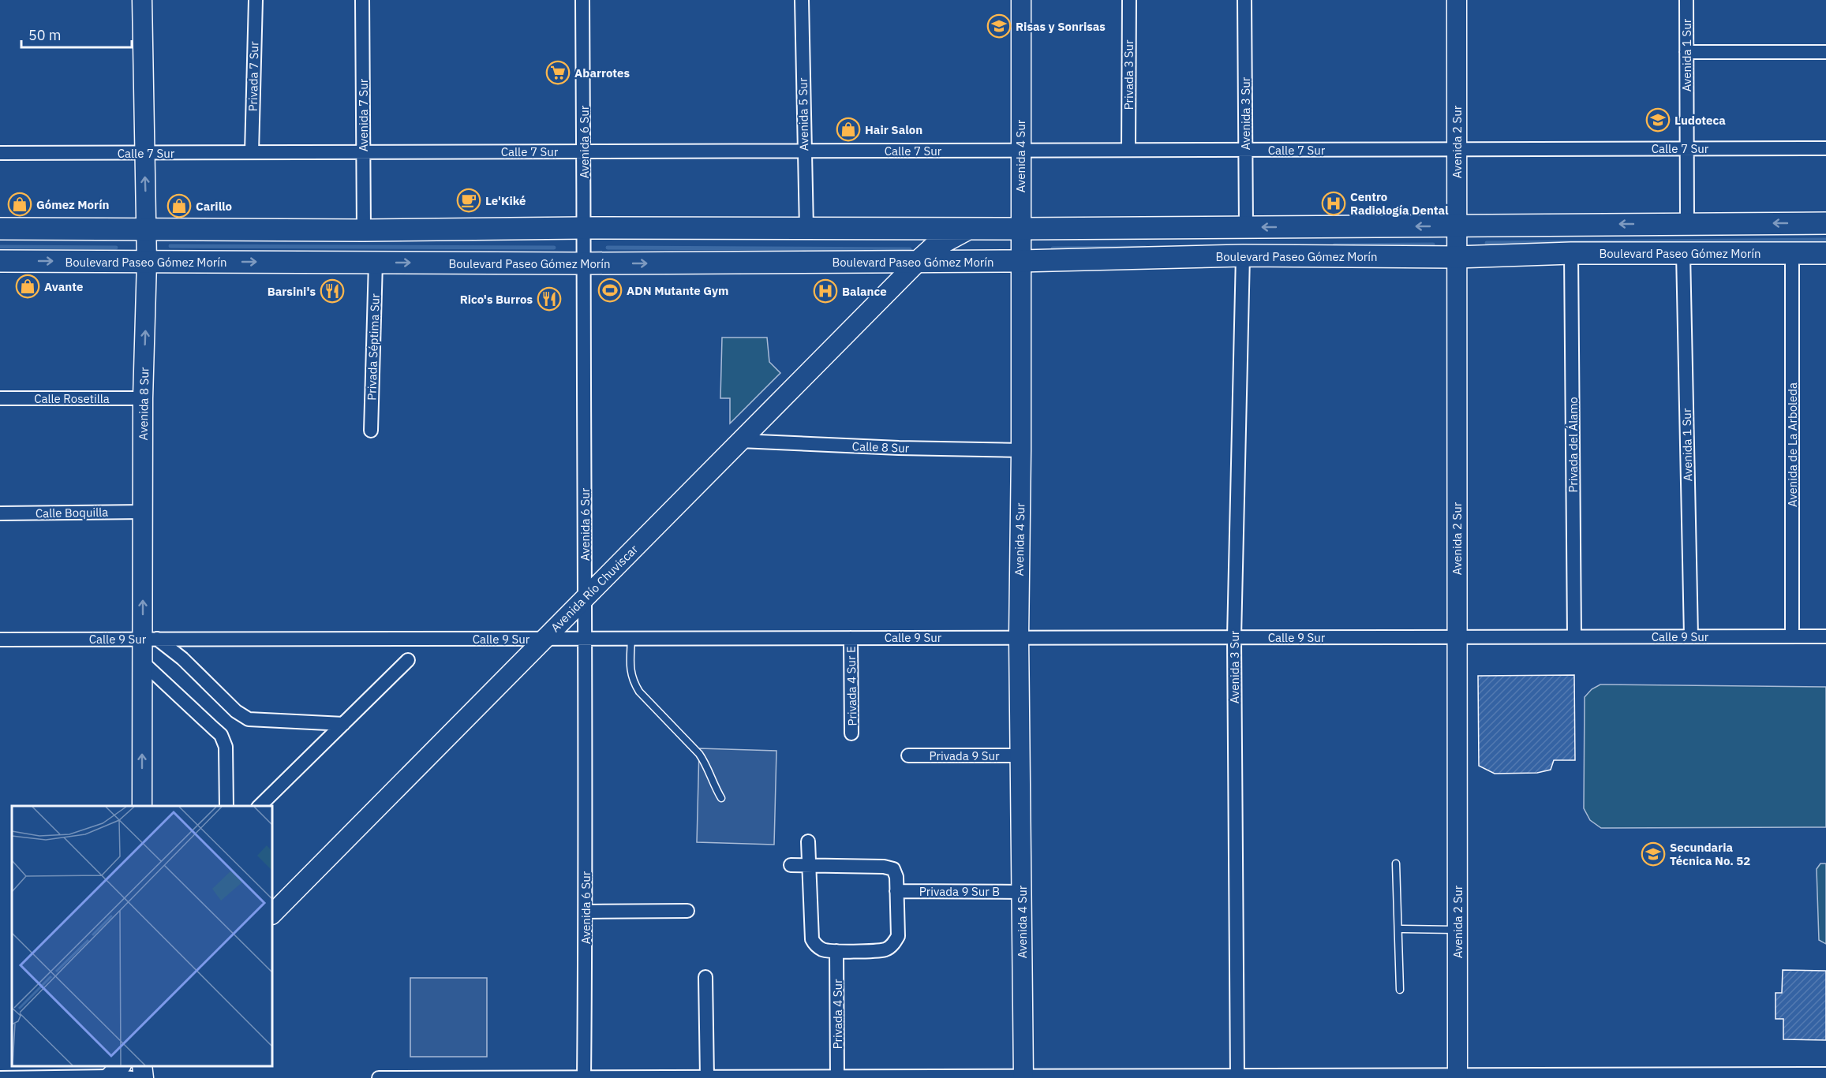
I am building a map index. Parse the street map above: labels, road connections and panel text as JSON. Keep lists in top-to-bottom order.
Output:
{
  "streets": {
    "main road": ["Boulevard Paseo Gómez Morín"],
    "street": [
      "Avenida 1 Sur",
      "Privada 3 Sur",
      "Privada 7 Sur",
      "Avenida 3 Sur",
      "Avenida 5 Sur",
      "Avenida 7 Sur",
      "Avenida 6 Sur",
      "Avenida 2 Sur",
      "Calle 7 Sur",
      "Avenida 4 Sur",
      "Privada Séptima Sur",
      "Calle Rosetilla",
      "Avenida 8 Sur",
      "Privada del Álamo",
      "Avenida de La Arboleda",
      "Calle 8 Sur",
      "Calle Boquilla",
      "Avenida Río Chuviscar",
      "Calle 9 Sur",
      "Privada 4 Sur E",
      "Privada 9 Sur",
      "Privada 9 Sur B",
      "Privada 4 Sur"
    ]
  },
  "crossings": [
    ["Avenida 1 Sur", "Calle 7 Sur"],
    ["Avenida 1 Sur", "Boulevard Paseo Gómez Morín"],
    ["Avenida 1 Sur", "Calle 9 Sur"],
    ["Privada 3 Sur", "Calle 7 Sur"],
    ["Privada 7 Sur", "Calle 7 Sur"],
    ["Avenida 3 Sur", "Calle 7 Sur"],
    ["Avenida 3 Sur", "Boulevard Paseo Gómez Morín"],
    ["Avenida 3 Sur", "Calle 9 Sur"],
    ["Avenida 5 Sur", "Calle 7 Sur"],
    ["Avenida 7 Sur", "Calle 7 Sur"],
    ["Avenida 6 Sur", "Calle 7 Sur"],
    ["Avenida 6 Sur", "Boulevard Paseo Gómez Morín"],
    ["Avenida 6 Sur", "Avenida Río Chuviscar"],
    ["Avenida 6 Sur", "Calle 9 Sur"],
    ["Avenida 2 Sur", "Calle 7 Sur"],
    ["Avenida 2 Sur", "Boulevard Paseo Gómez Morín"],
    ["Avenida 2 Sur", "Calle 9 Sur"],
    ["Calle 7 Sur", "Avenida 4 Sur"],
    ["Calle 7 Sur", "Avenida 8 Sur"],
    ["Avenida 4 Sur", "Boulevard Paseo Gómez Morín"],
    ["Avenida 4 Sur", "Calle 8 Sur"],
    ["Avenida 4 Sur", "Calle 9 Sur"],
    ["Avenida 4 Sur", "Privada 9 Sur"],
    ["Avenida 4 Sur", "Privada 9 Sur B"],
    ["Boulevard Paseo Gómez Morín", "Privada Séptima Sur"],
    ["Boulevard Paseo Gómez Morín", "Avenida 8 Sur"],
    ["Boulevard Paseo Gómez Morín", "Privada del Álamo"],
    ["Boulevard Paseo Gómez Morín", "Avenida de La Arboleda"],
    ["Boulevard Paseo Gómez Morín", "Avenida Río Chuviscar"],
    ["Calle Rosetilla", "Avenida 8 Sur"],
    ["Avenida 8 Sur", "Calle Boquilla"],
    ["Avenida 8 Sur", "Calle 9 Sur"],
    ["Privada del Álamo", "Calle 9 Sur"],
    ["Avenida de La Arboleda", "Calle 9 Sur"],
    ["Calle 8 Sur", "Avenida Río Chuviscar"],
    ["Avenida Río Chuviscar", "Calle 9 Sur"],
    ["Calle 9 Sur", "Privada 4 Sur E"]
  ],
  "one_way": ["Avenida 8 Sur"],
  "places": {
    "school or university": ["Risas y Sonrisas", "Ludoteca", "Secundaria Técnica No. 52"],
    "supermarket": ["Abarrotes"],
    "shop": [
      "Hair Salon",
      "Gómez Morín",
      "Carillo",
      "Avante"
    ],
    "cafe": ["Le'Kiké"],
    "hospital": ["Centro Radiología Dental", "Balance"],
    "sports": ["ADN Mutante Gym"],
    "restaurant": ["Barsini's", "Rico's Burros"]
  },
  "scale_bar": "50 m"
}
